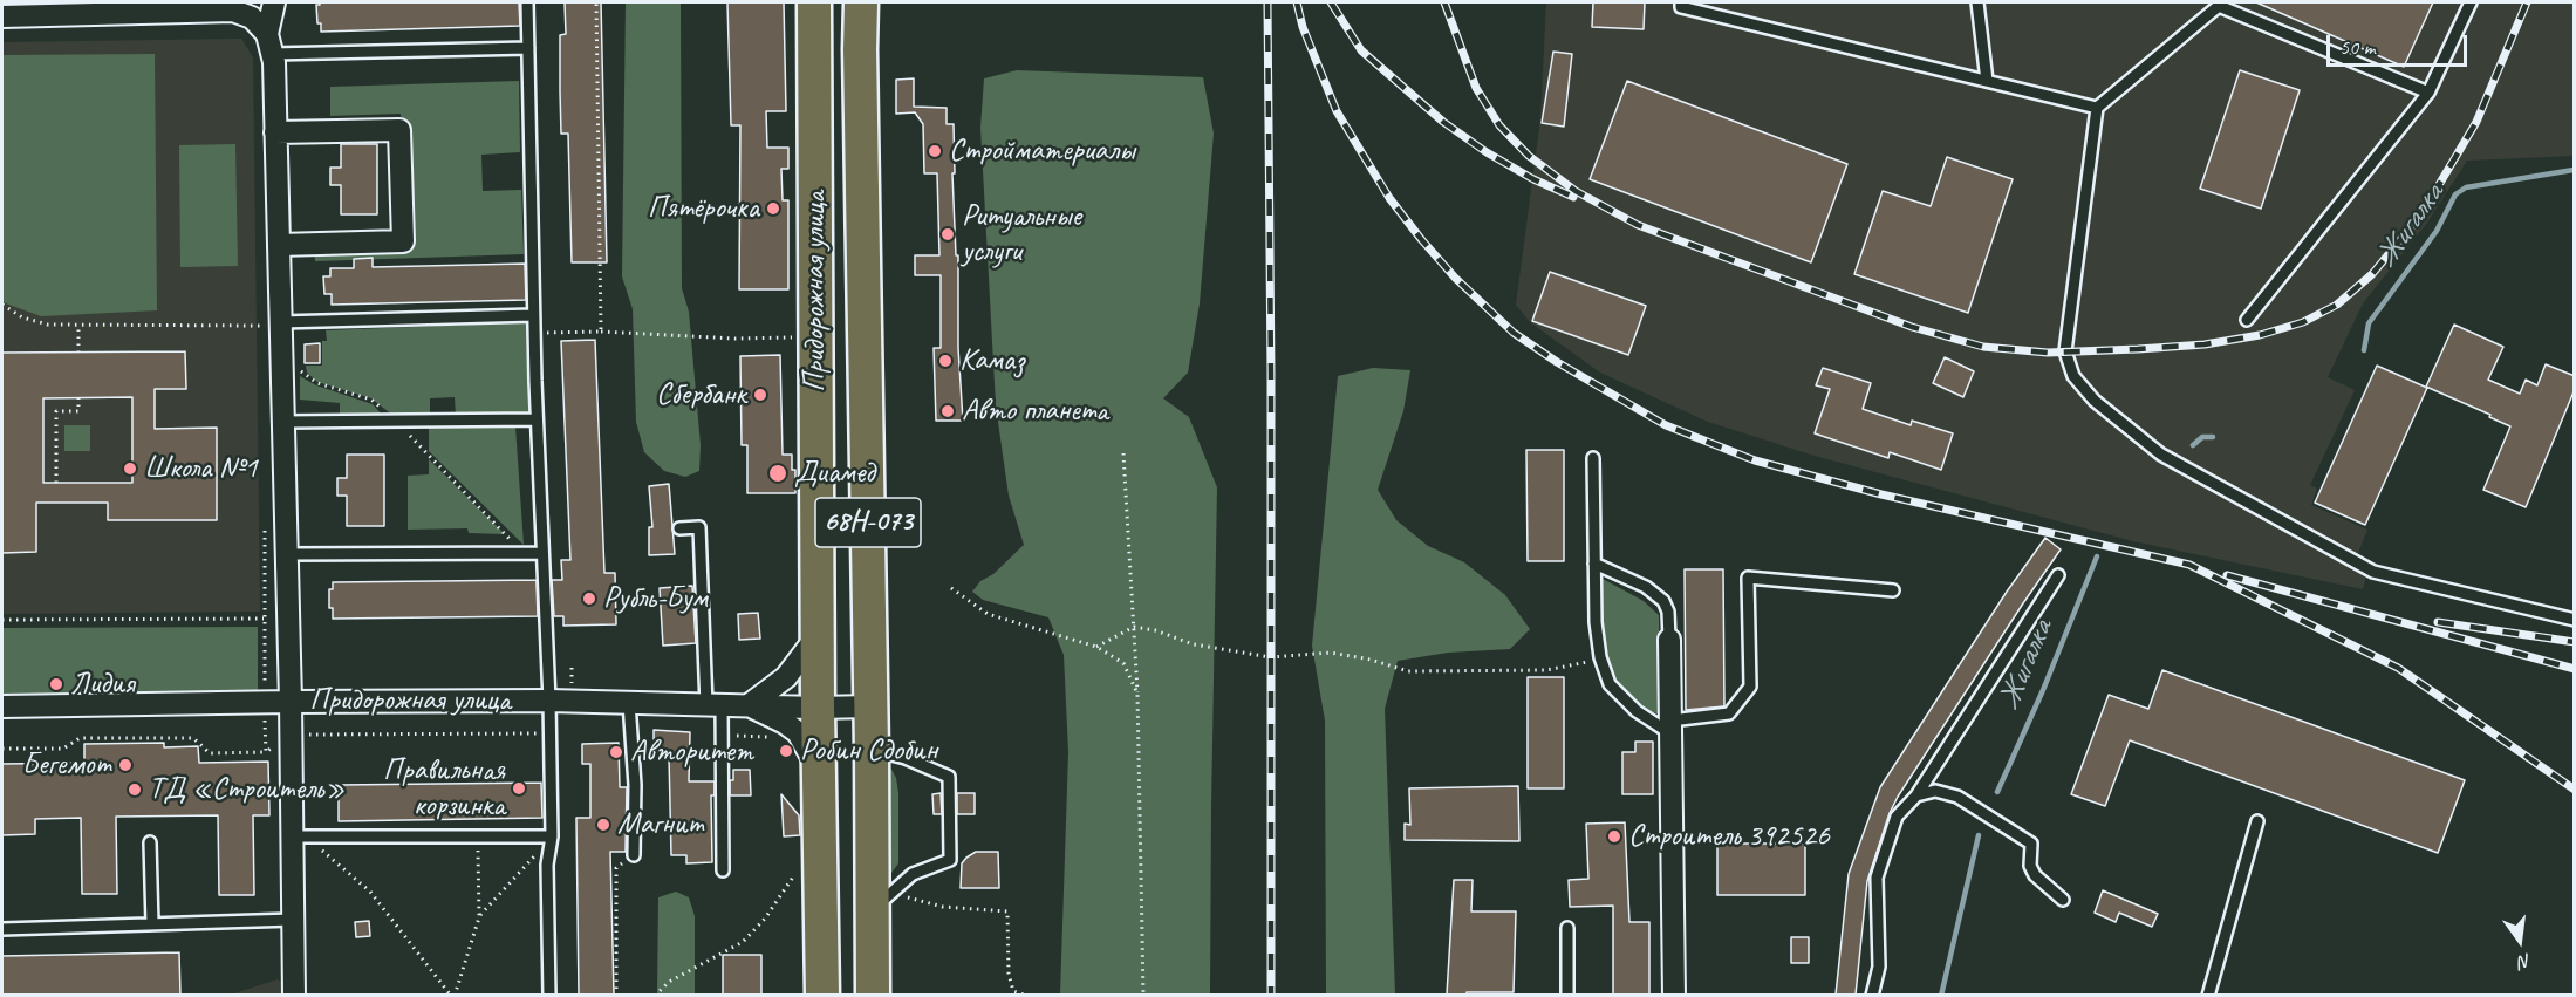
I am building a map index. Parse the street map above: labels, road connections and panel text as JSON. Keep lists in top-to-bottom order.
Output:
{
  "streets": {
    "main road": ["Придорожная улица", "68Н-073"]
  },
  "water": ["Жигалка"],
  "places": [
    "Стройматериалы",
    "Пятёрочка",
    "Ритуальные услуги",
    "Камаз",
    "Сбербанк",
    "Авто планета",
    "Школа №1",
    "Диамед",
    "Рубль-Бум",
    "Лидия",
    "Робин Сдобин",
    "Авторитет",
    "Бегемот",
    "Правильная корзинка",
    "ТД «Строитель»",
    "Магнит",
    "Строитель 392526"
  ],
  "scale_bar": "50 m",
  "north": "bottom"
}
